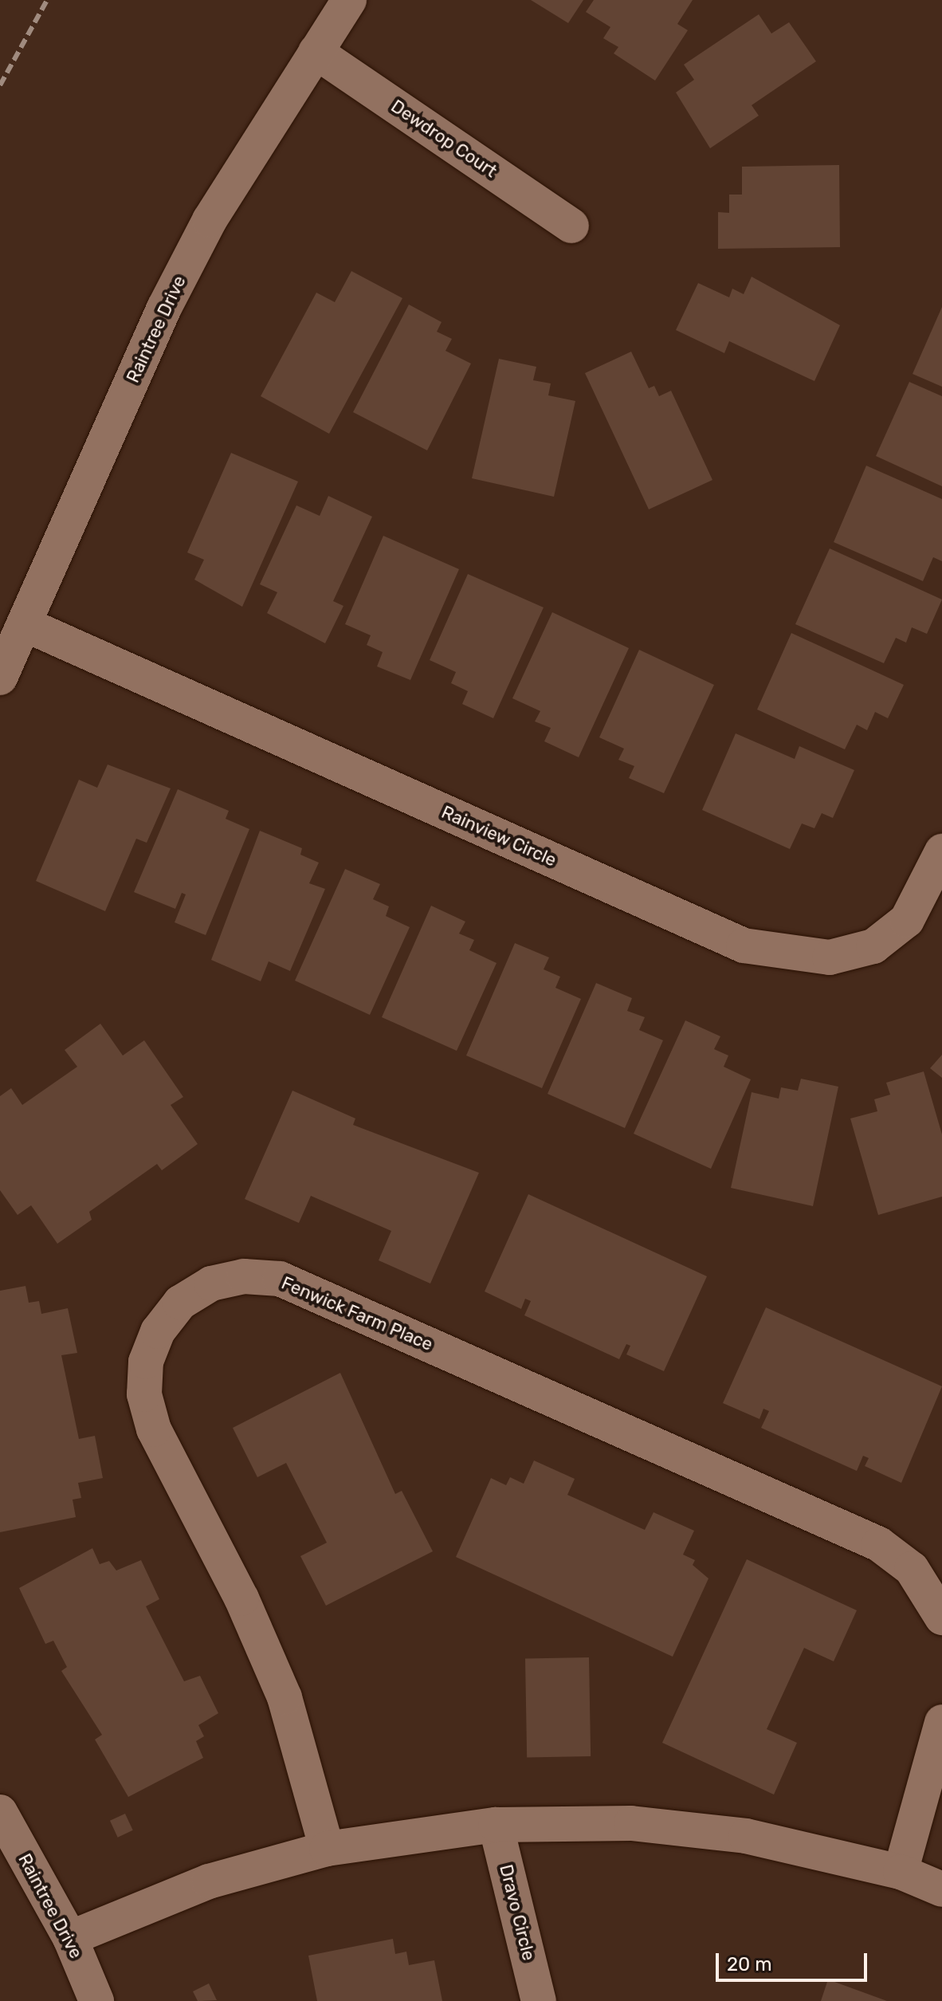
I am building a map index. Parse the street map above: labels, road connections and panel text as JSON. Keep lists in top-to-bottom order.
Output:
{
  "streets": {
    "street": [
      "Dewdrop Court",
      "Raintree Drive",
      "Rainview Circle",
      "Fenwick Farm Place",
      "Dravo Circle"
    ]
  },
  "crossings": [
    ["Dewdrop Court", "Raintree Drive"],
    ["Raintree Drive", "Rainview Circle"]
  ],
  "scale_bar": "20 m"
}
